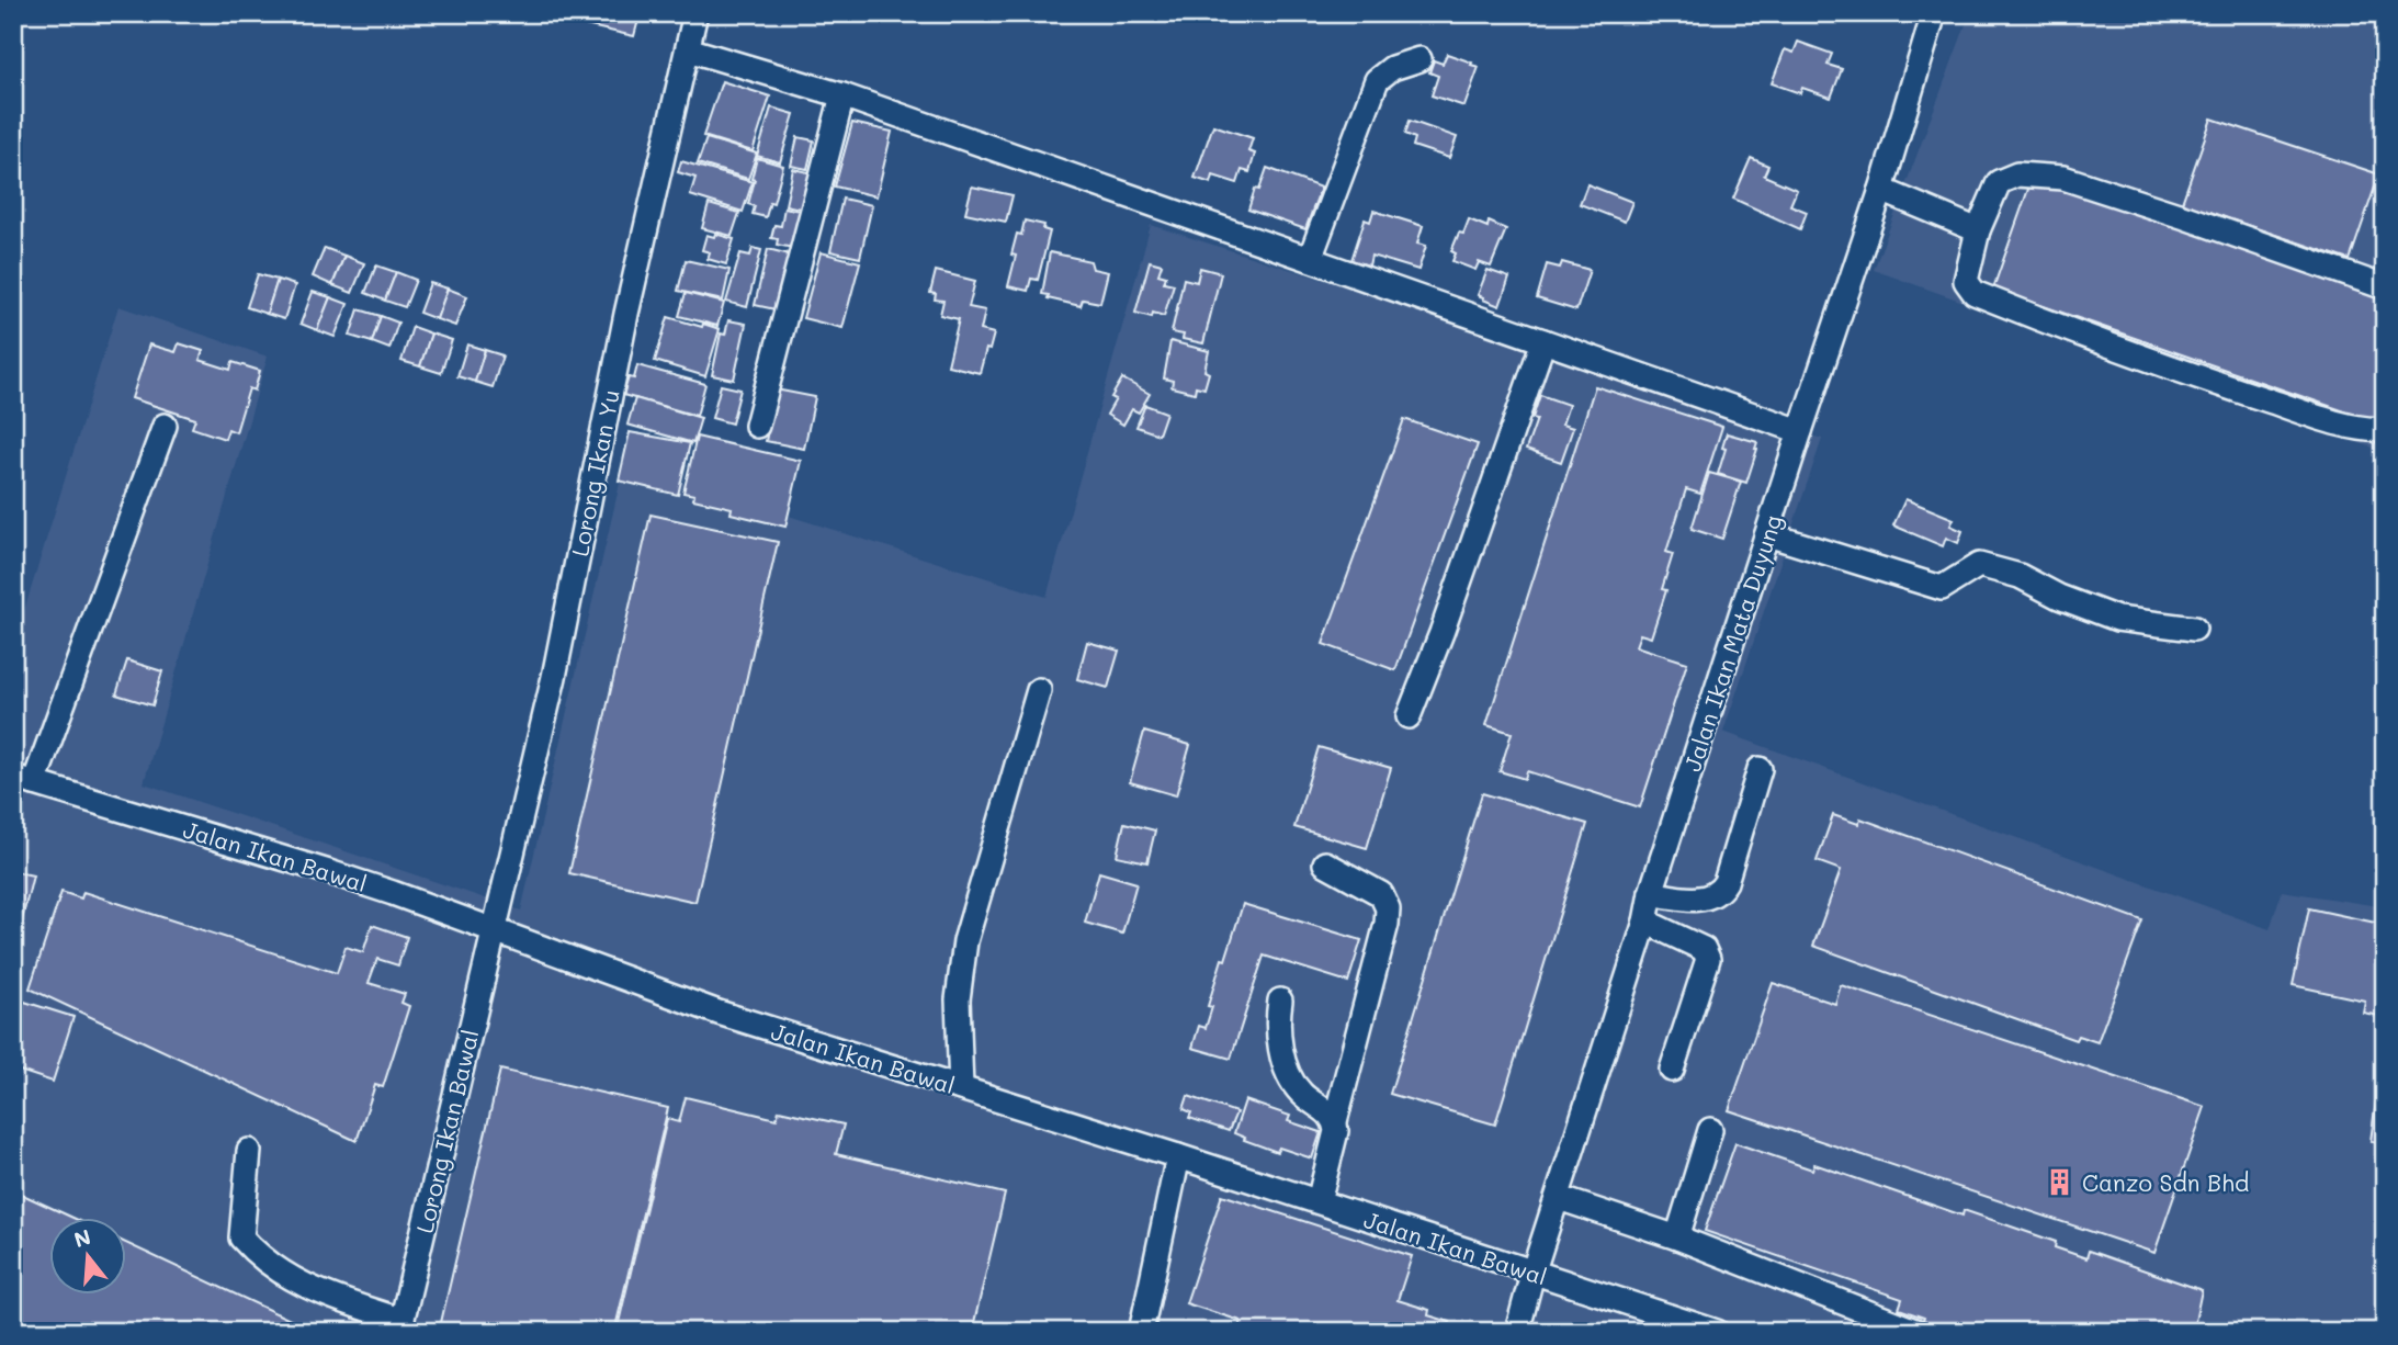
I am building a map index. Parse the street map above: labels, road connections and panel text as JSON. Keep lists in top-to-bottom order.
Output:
{
  "streets": {
    "street": [
      "Lorong Ikan Yu",
      "Jalan Ikan Mata Duyung",
      "Jalan Ikan Bawal",
      "Lorong Ikan Bawal"
    ]
  },
  "crossings": [
    ["Lorong Ikan Yu", "Jalan Ikan Bawal"],
    ["Lorong Ikan Yu", "Lorong Ikan Bawal"],
    ["Jalan Ikan Mata Duyung", "Jalan Ikan Bawal"],
    ["Jalan Ikan Bawal", "Lorong Ikan Bawal"]
  ],
  "places": {
    "building": ["Canzo Sdn Bhd"]
  },
  "north": "top"
}
